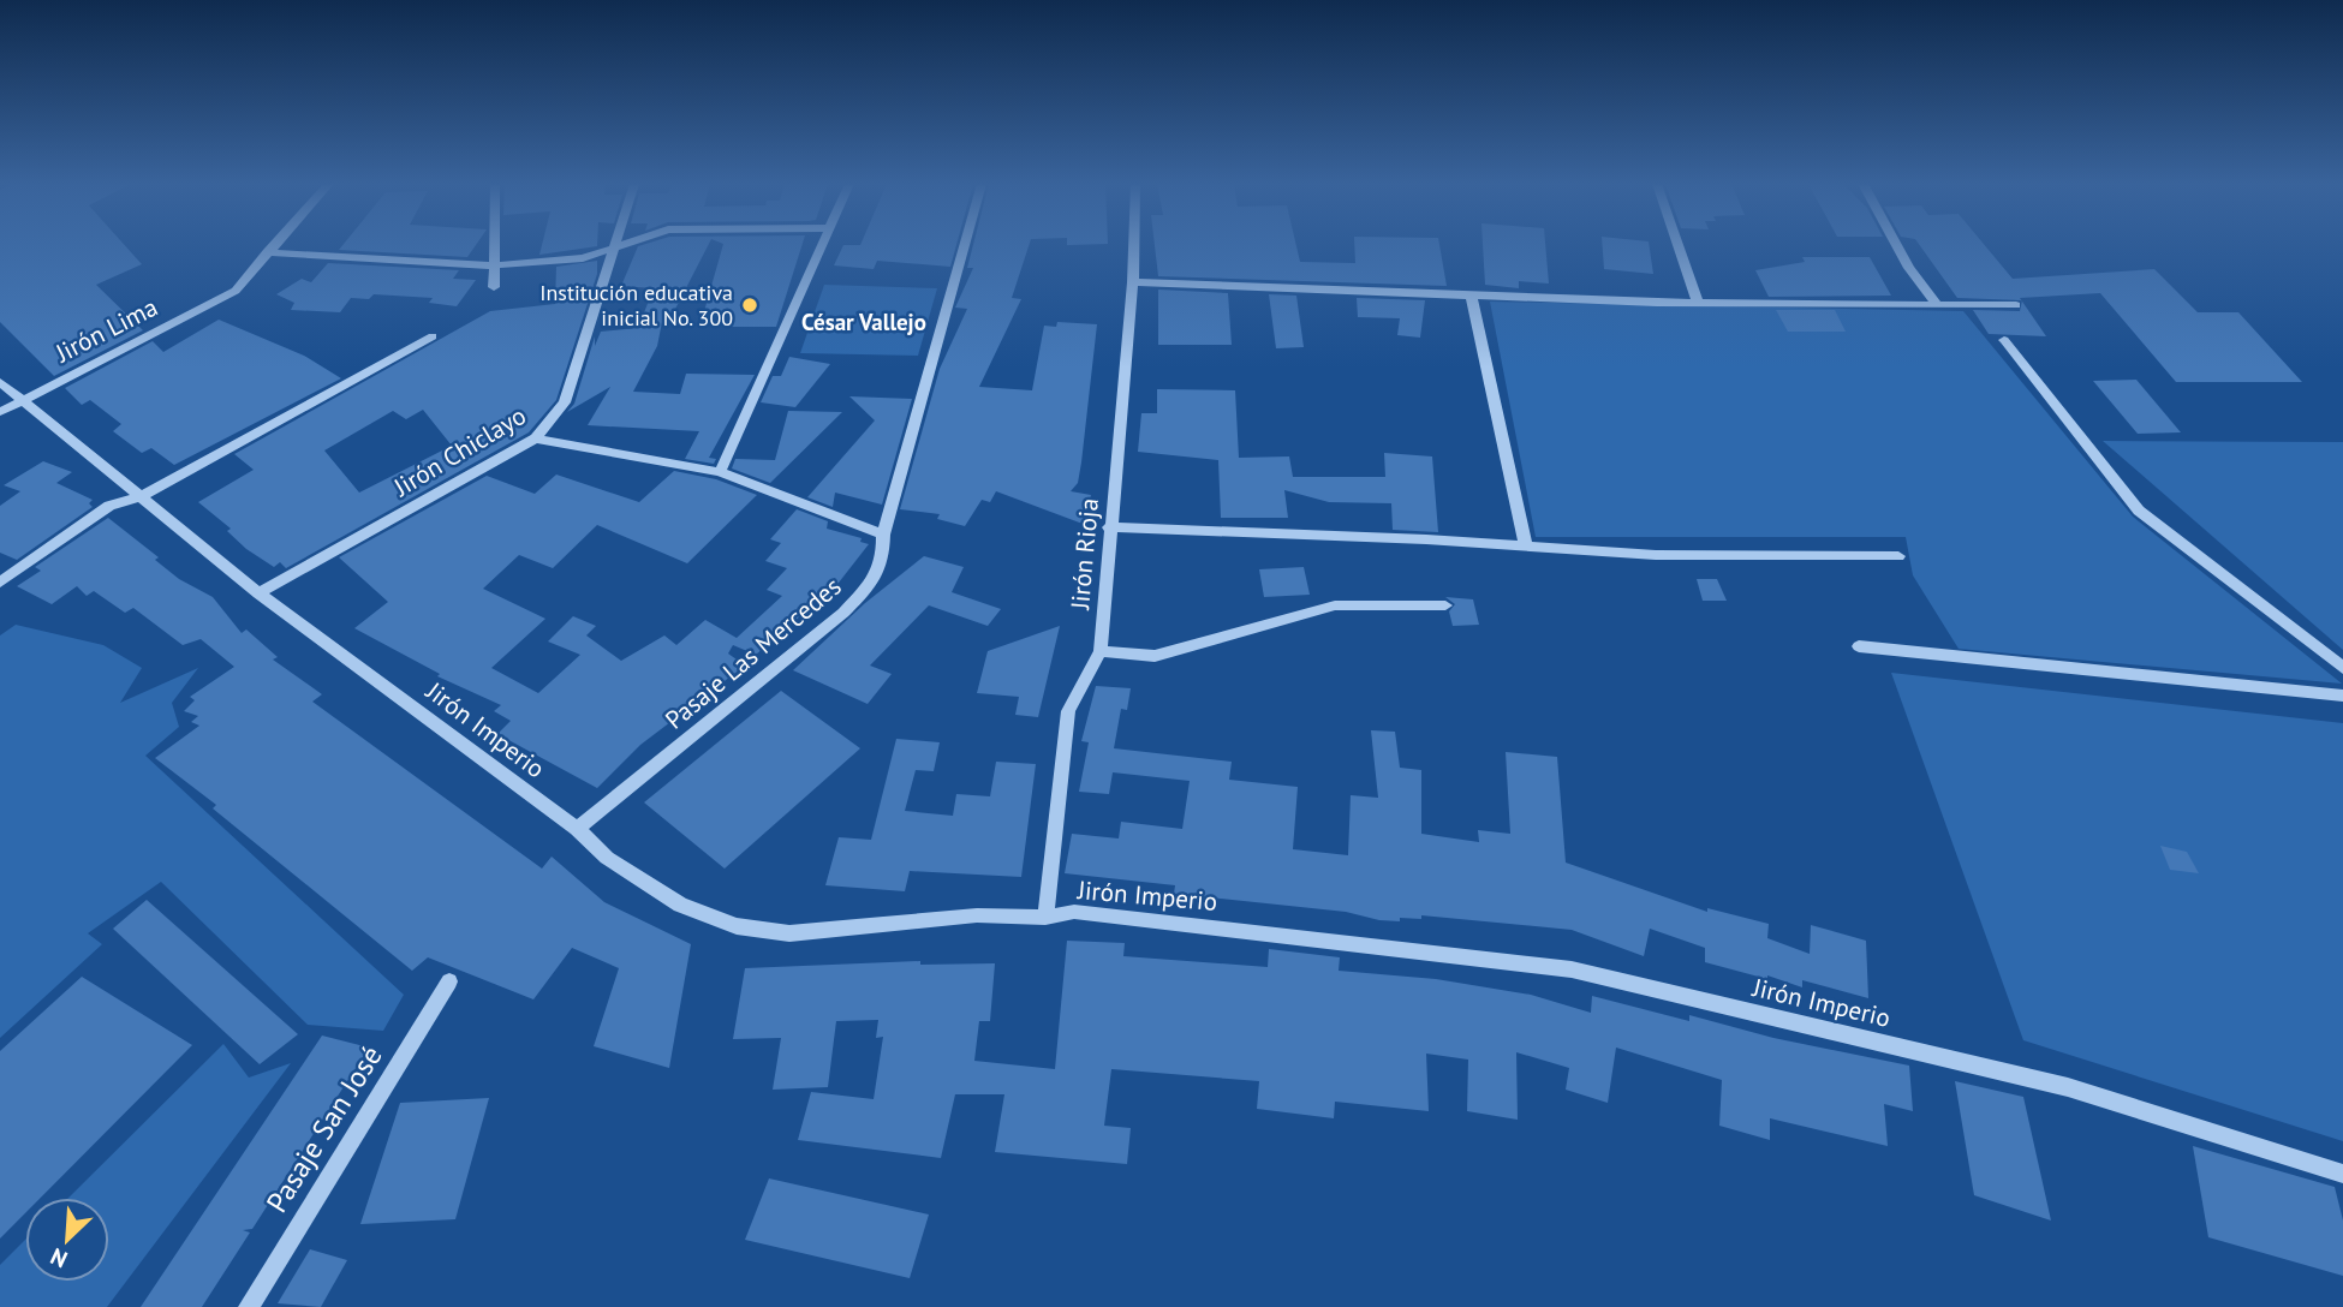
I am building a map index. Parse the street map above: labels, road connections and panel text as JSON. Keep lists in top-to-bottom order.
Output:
{
  "streets": {
    "street": [
      "Jirón Lima",
      "Jirón Chiclayo",
      "Jirón Rioja",
      "Pasaje Las Mercedes",
      "Jirón Imperio",
      "Pasaje San José"
    ]
  },
  "crossings": [
    ["Jirón Lima", "Jirón Imperio"],
    ["Jirón Chiclayo", "Jirón Imperio"],
    ["Jirón Rioja", "Jirón Imperio"],
    ["Pasaje Las Mercedes", "Jirón Imperio"]
  ],
  "districts": ["César Vallejo"],
  "places": ["Institución educativa inicial No. 300"],
  "north": "bottom left"
}
